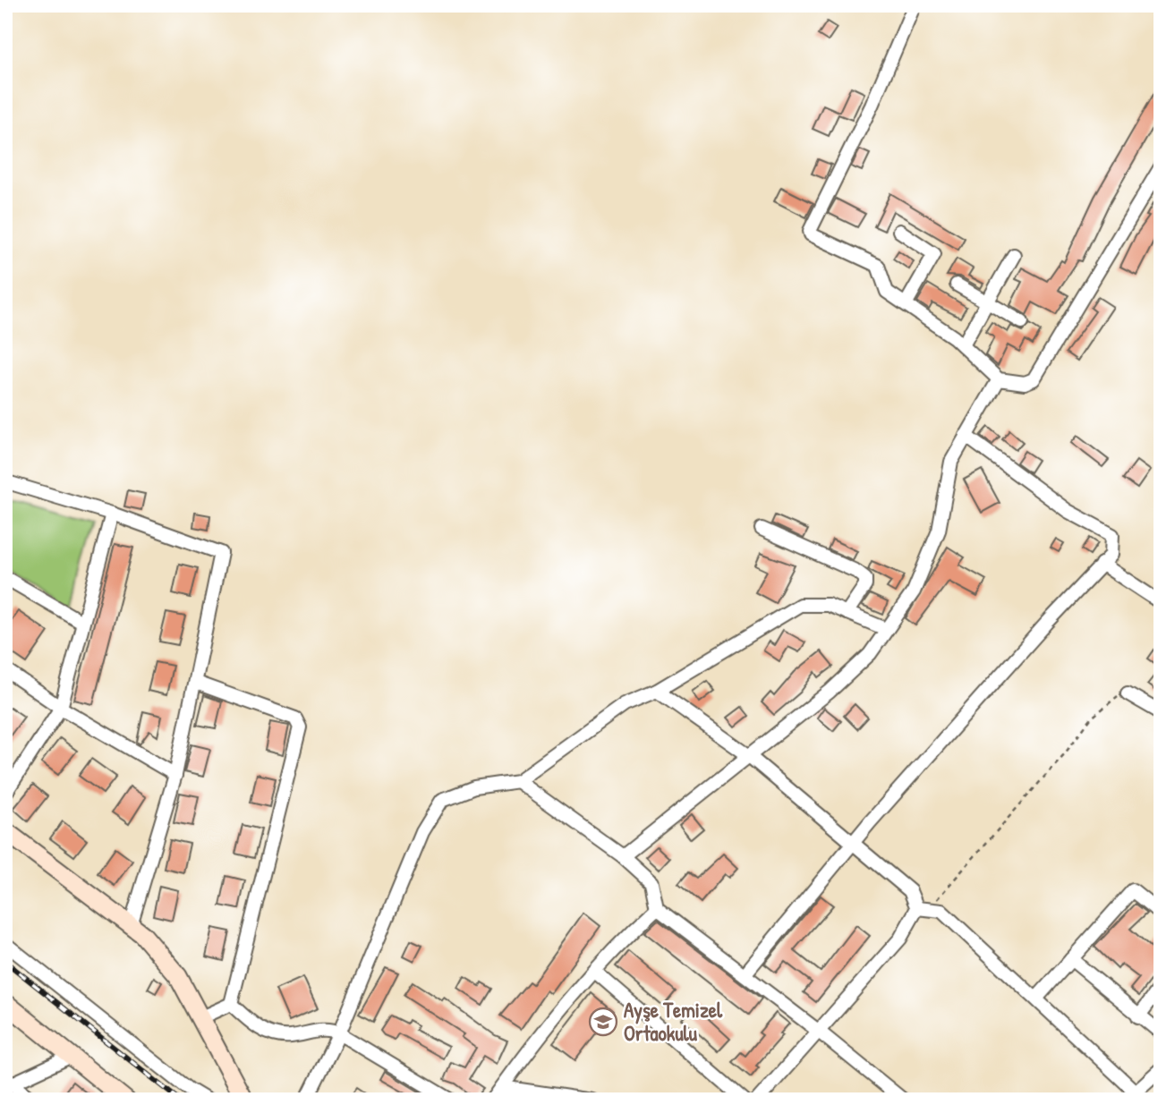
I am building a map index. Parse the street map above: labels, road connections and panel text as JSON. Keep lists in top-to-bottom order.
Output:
{
  "places": {
    "school or university": ["Ayşe Temizel Ortaokulu"]
  }
}
